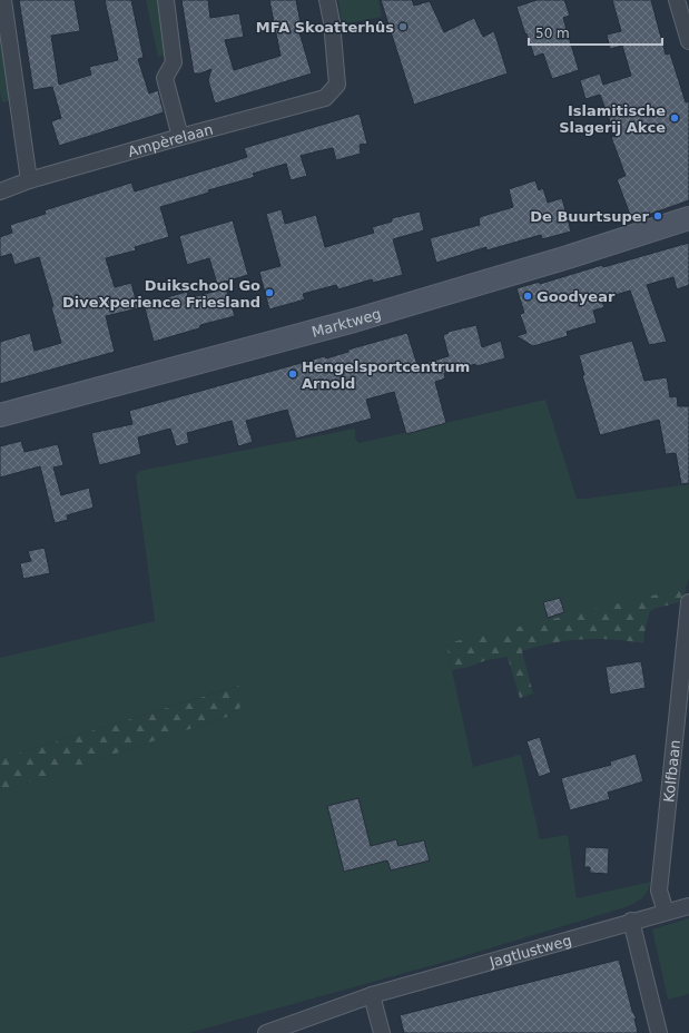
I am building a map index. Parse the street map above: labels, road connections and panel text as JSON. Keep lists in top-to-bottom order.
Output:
{
  "streets": {
    "street": [
      "Ampèrelaan",
      "Marktweg",
      "Kolfbaan",
      "Jagtlustweg"
    ]
  },
  "crossings": [
    ["Kolfbaan", "Jagtlustweg"]
  ],
  "places": [
    "MFA Skoatterhûs",
    "Islamitische Slagerij Akce",
    "De Buurtsuper",
    "Duikschool Go DiveXperience Friesland",
    "Goodyear",
    "Hengelsportcentrum Arnold"
  ],
  "scale_bar": "50 m"
}
